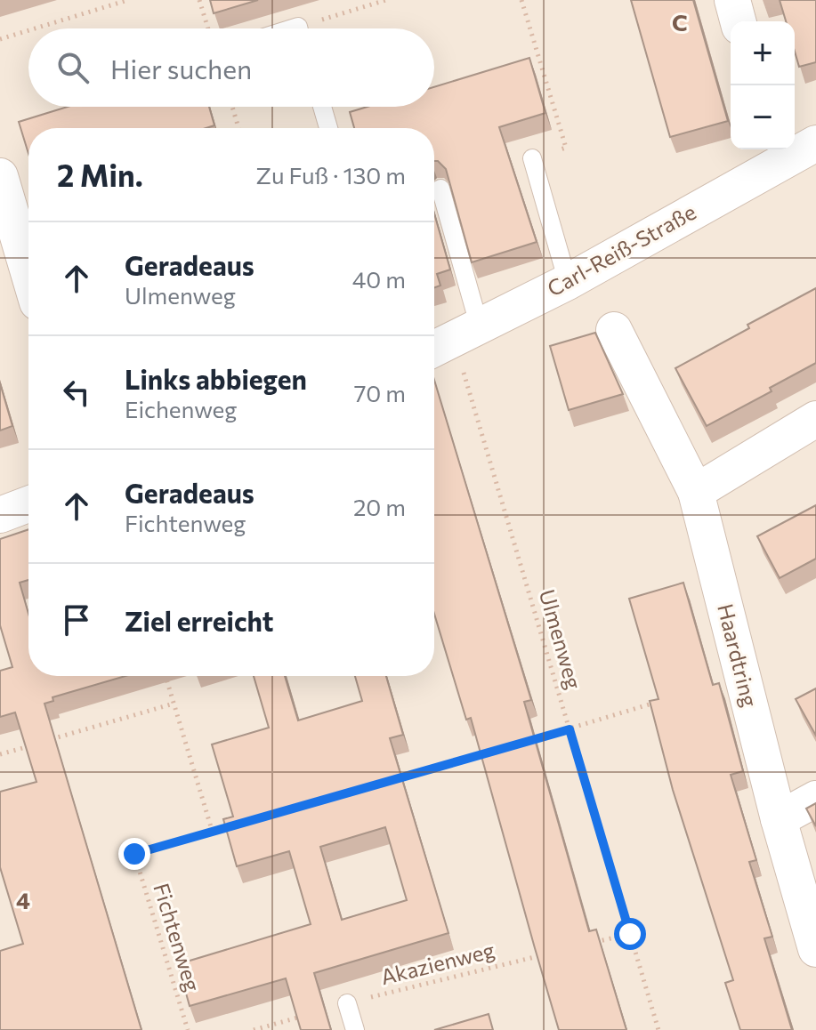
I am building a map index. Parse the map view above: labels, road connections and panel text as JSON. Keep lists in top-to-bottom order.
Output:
{
  "streets": {
    "street": ["Carl-Reiß-Straße", "Haardtring"],
    "path": ["Ulmenweg", "Fichtenweg", "Akazienweg"]
  },
  "crossings": [
    ["Carl-Reiß-Straße", "Ulmenweg"]
  ],
  "page": {
    "map_buttons": ["+", "−"],
    "search": "Hier suchen",
    "heading": ["2 Min.", "Zu Fuß · 130 m"],
    "list": [
      ["Geradeaus", "Ulmenweg", "40 m"],
      ["Links abbiegen", "Eichenweg", "70 m"],
      ["Geradeaus", "Fichtenweg", "20 m"],
      "Ziel erreicht"
    ]
  },
  "grid": {
    "columns": ["C"],
    "rows": ["4"]
  }
}
